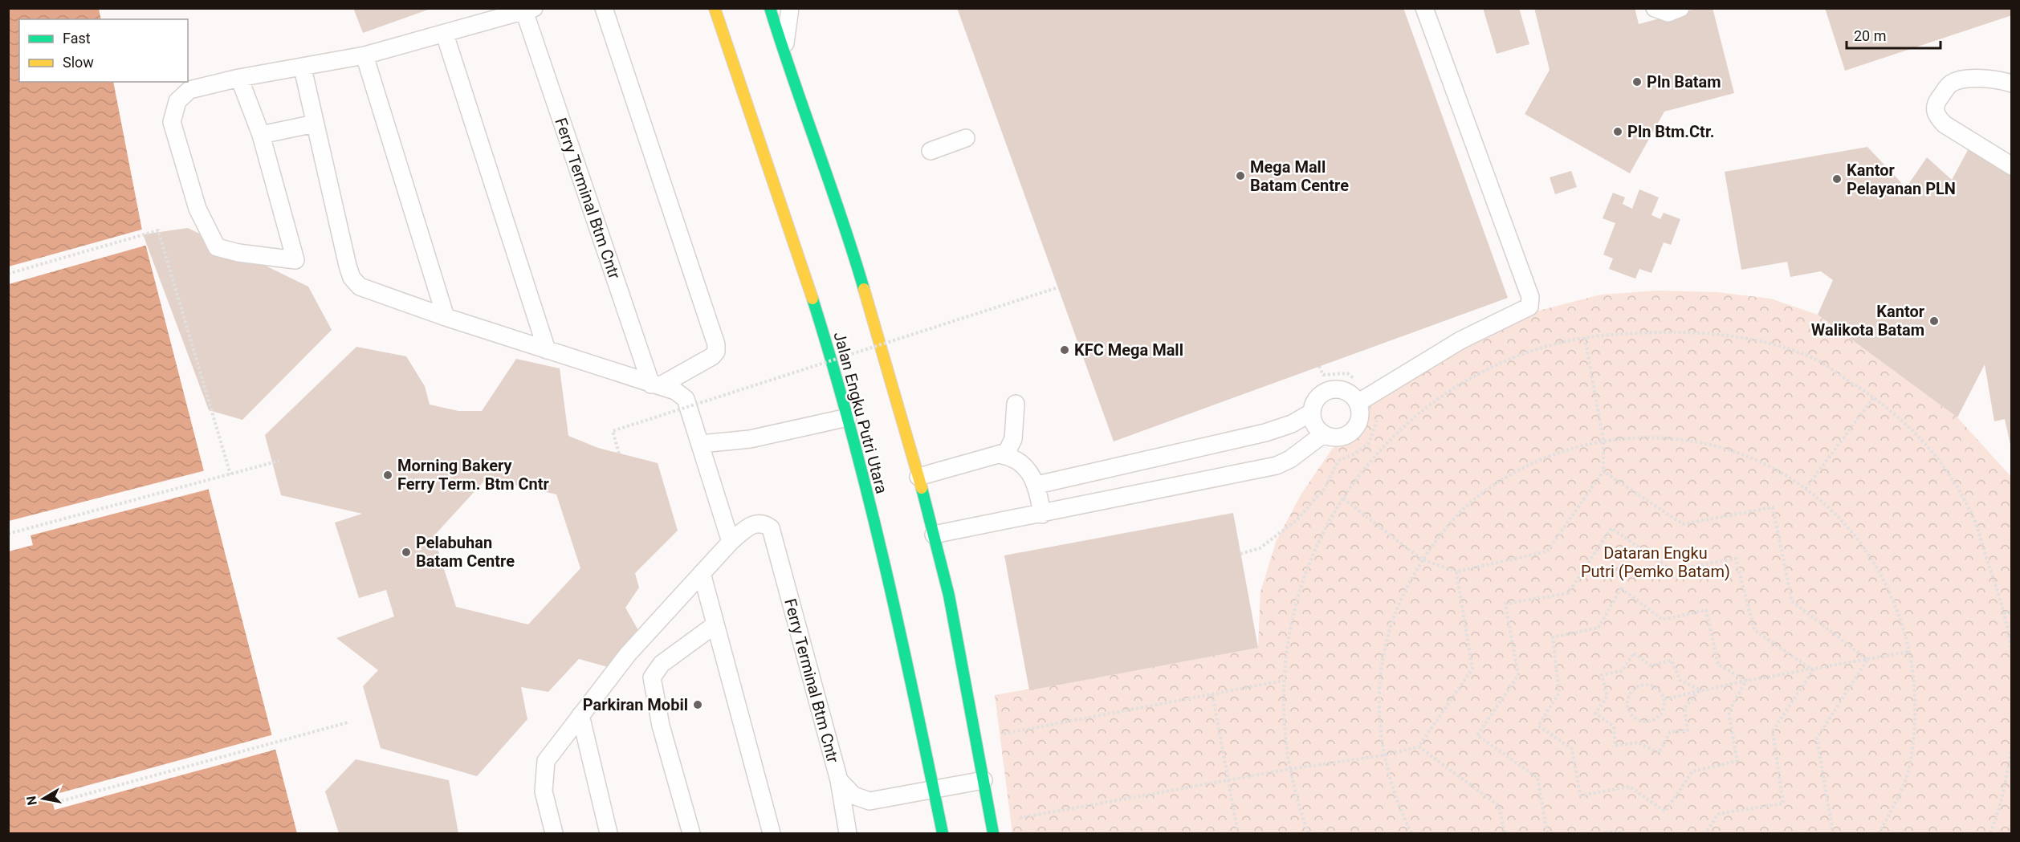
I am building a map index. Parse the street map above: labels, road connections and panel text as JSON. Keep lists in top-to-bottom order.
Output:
{
  "streets": {
    "main road": ["Jalan Engku Putri Utara"],
    "lane": ["Ferry Terminal Btm Cntr"]
  },
  "parks": ["Dataran Engku Putri (Pemko Batam)"],
  "places": [
    "Pln Batam",
    "Pln Btm.Ctr.",
    "Mega Mall Batam Centre",
    "Kantor Pelayanan PLN",
    "Kantor Walikota Batam",
    "KFC Mega Mall",
    "Morning Bakery Ferry Term. Btm Cntr",
    "Pelabuhan Batam Centre",
    "Parkiran Mobil"
  ],
  "legend": ["Fast", "Slow"],
  "scale_bar": "20 m",
  "north": "left"
}
